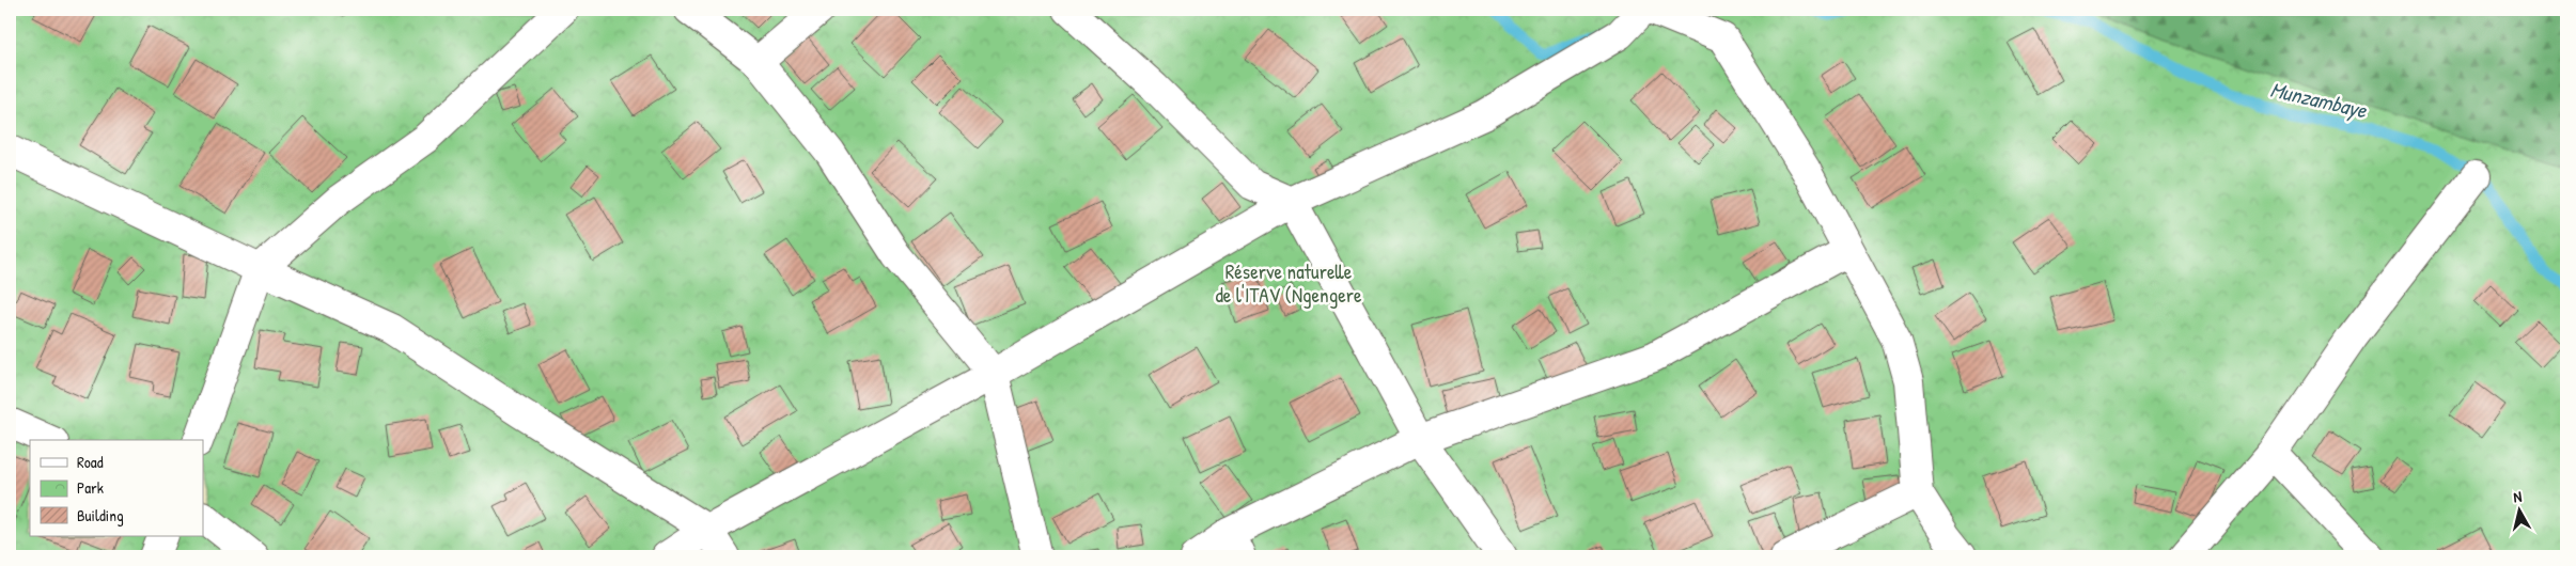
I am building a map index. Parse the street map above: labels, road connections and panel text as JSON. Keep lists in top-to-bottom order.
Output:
{
  "water": ["Munzambaye"],
  "parks": ["Réserve naturelle de l'ITAV (Ngengere"],
  "legend": ["Road", "Park", "Building"],
  "north": "top"
}
